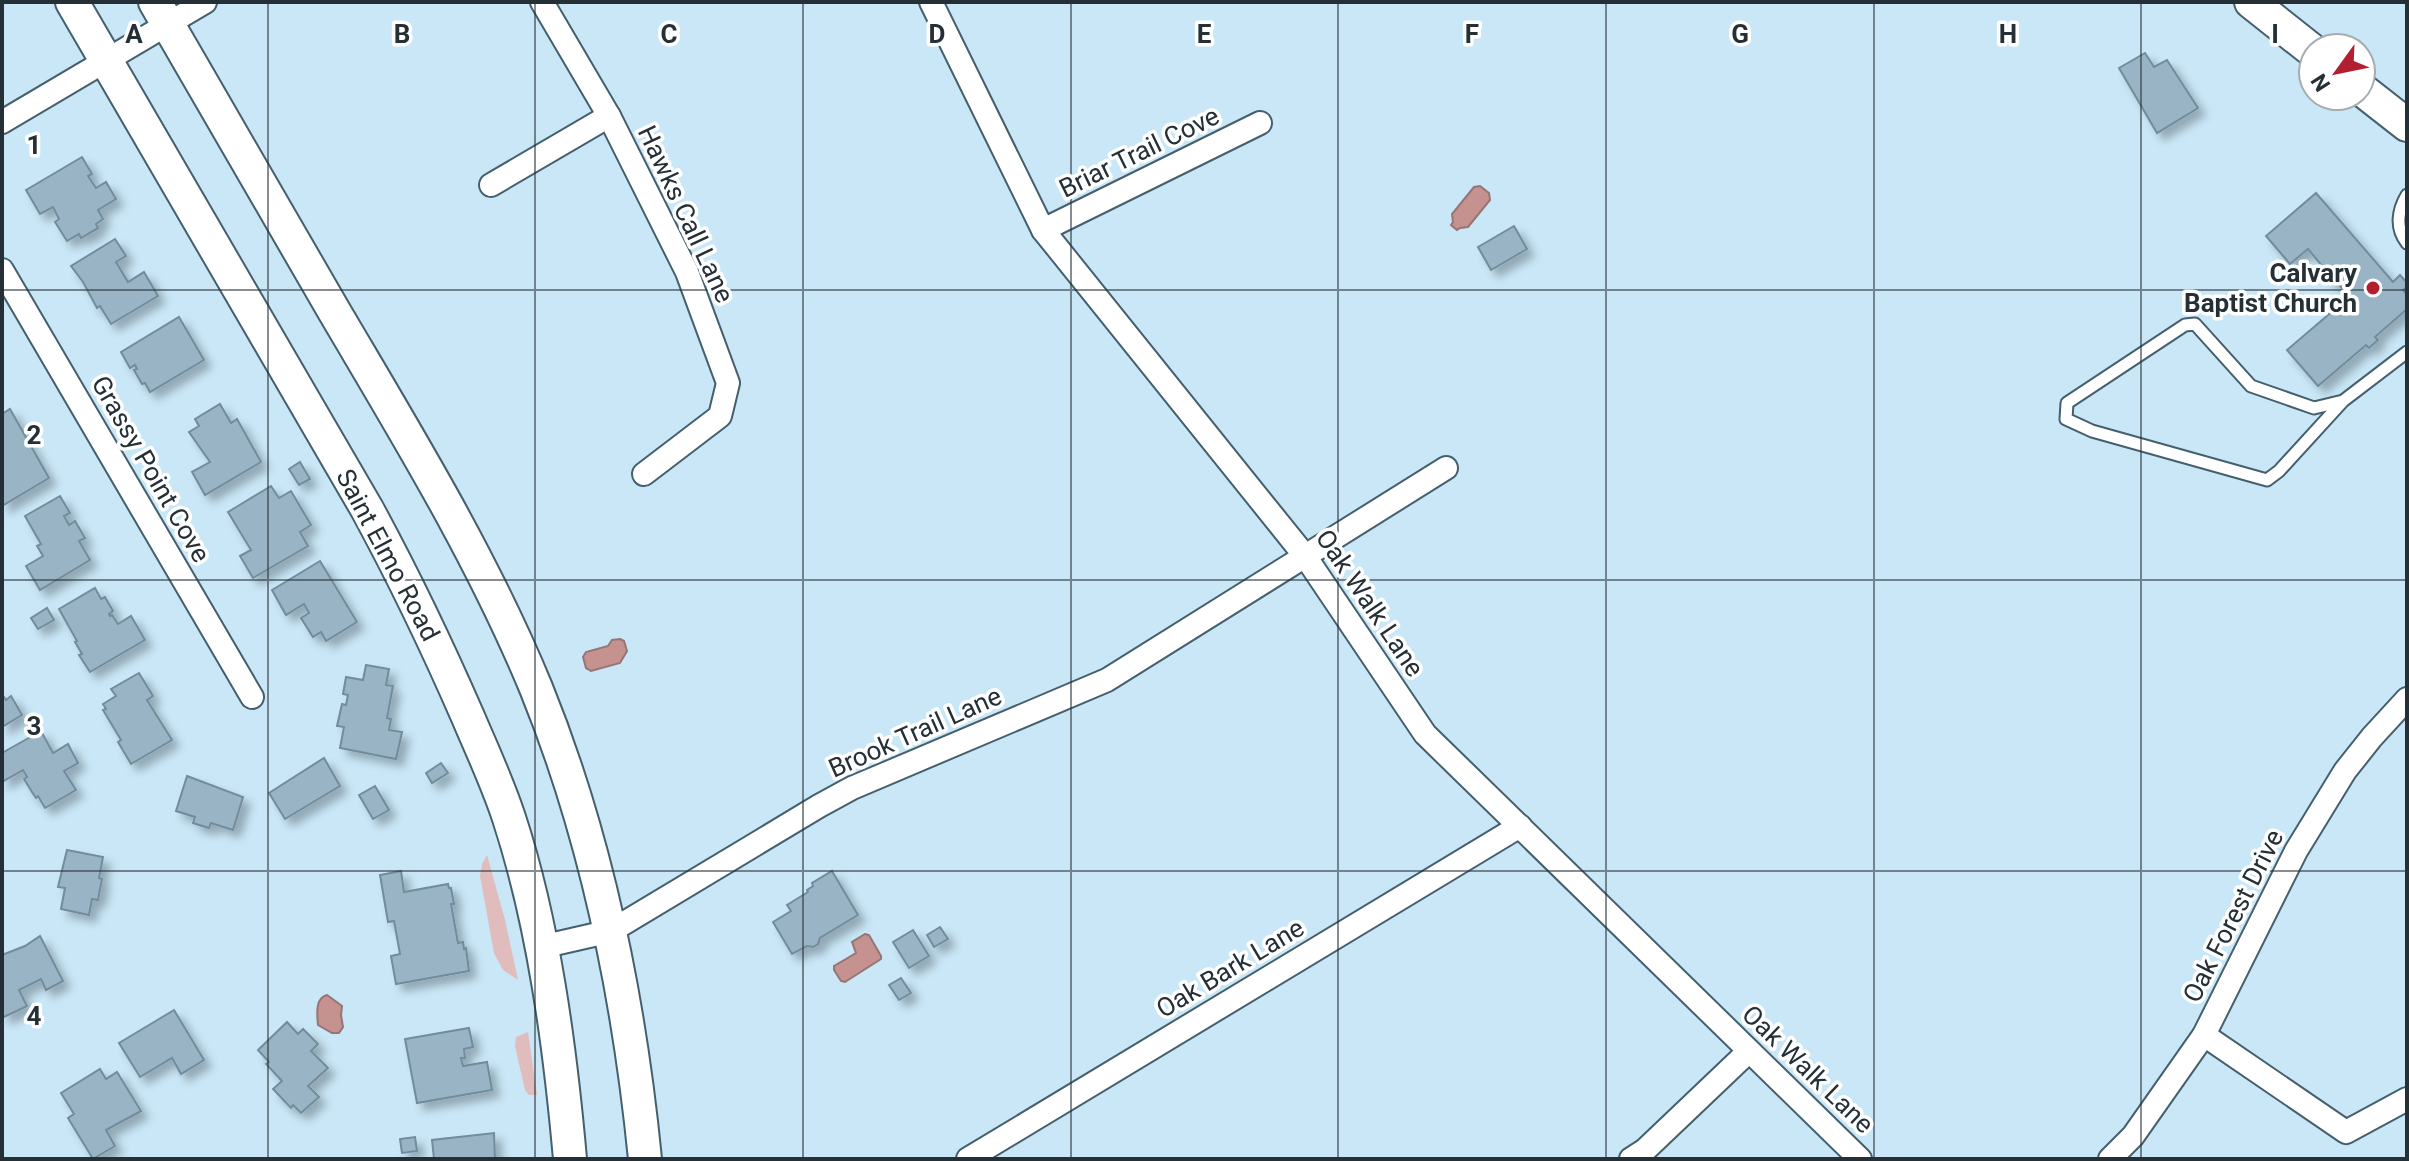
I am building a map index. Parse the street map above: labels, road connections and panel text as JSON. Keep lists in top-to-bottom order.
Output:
{
  "streets": {
    "main road": ["Saint Elmo Road"],
    "street": [
      "Briar Trail Cove",
      "Hawks Call Lane",
      "Grassy Point Cove",
      "Oak Walk Lane",
      "Brook Trail Lane",
      "Oak Forest Drive",
      "Oak Bark Lane"
    ]
  },
  "crossings": [
    ["Briar Trail Cove", "Oak Walk Lane"],
    ["Saint Elmo Road", "Brook Trail Lane"],
    ["Oak Walk Lane", "Brook Trail Lane"],
    ["Oak Walk Lane", "Oak Bark Lane"]
  ],
  "places": ["Calvary Baptist Church"],
  "north": "bottom left",
  "grid": {
    "columns": [
      "A",
      "B",
      "C",
      "D",
      "E",
      "F",
      "G",
      "H",
      "I"
    ],
    "rows": [
      "1",
      "2",
      "3",
      "4"
    ]
  }
}
